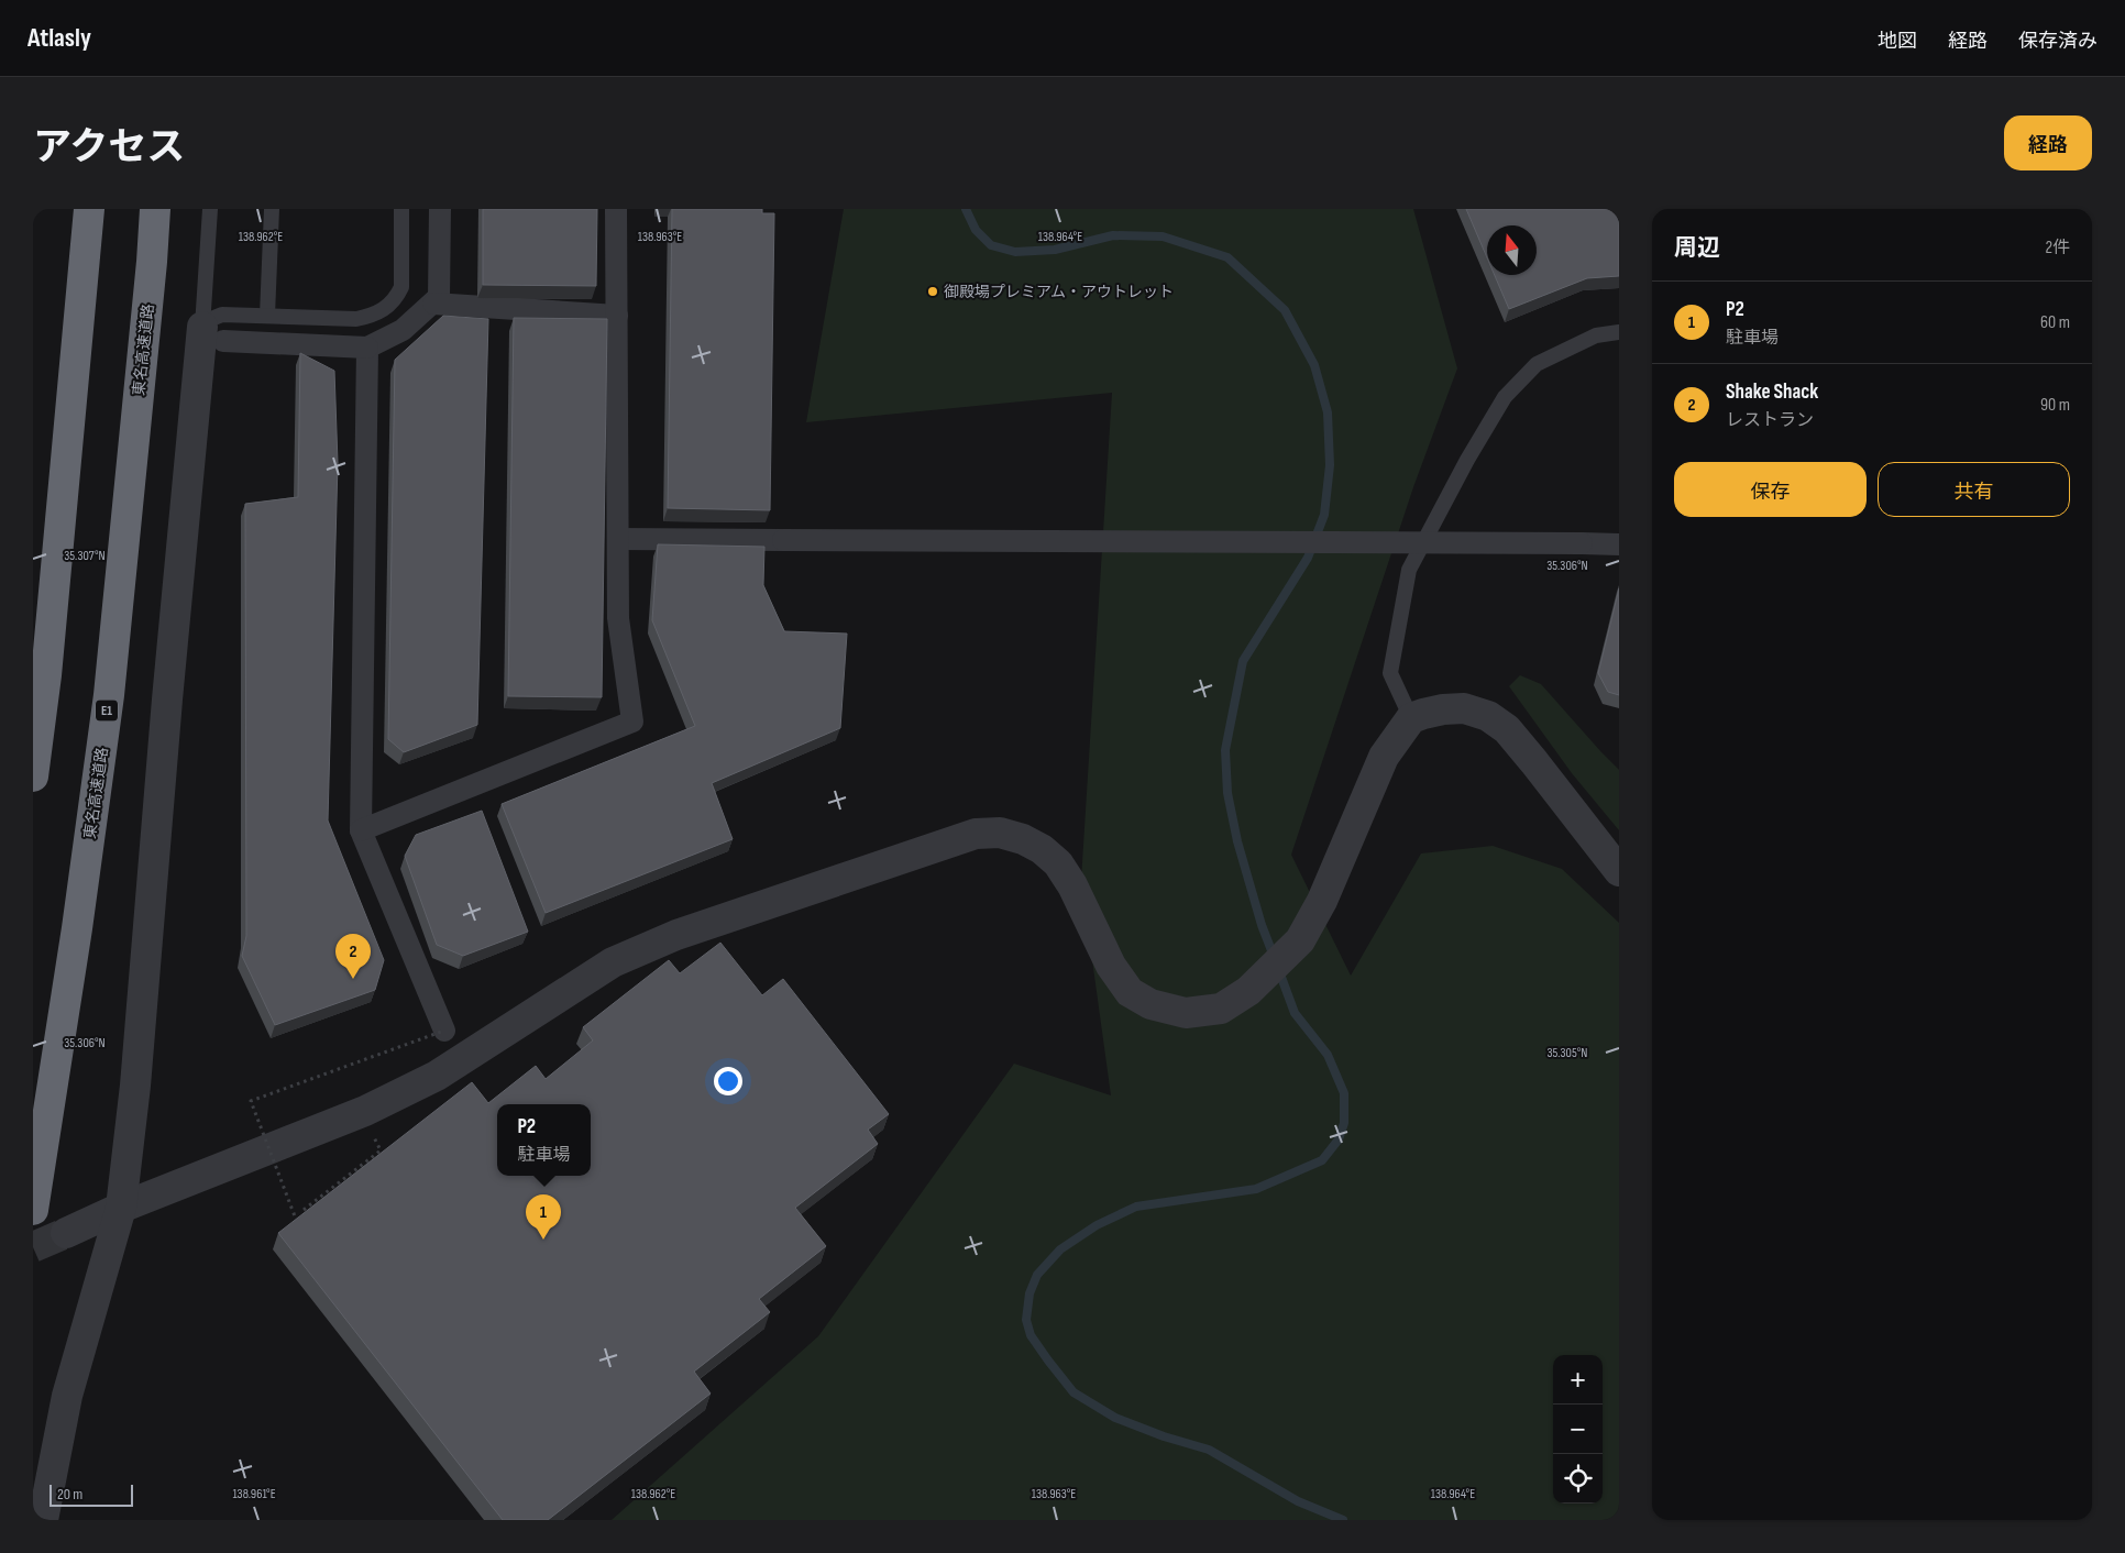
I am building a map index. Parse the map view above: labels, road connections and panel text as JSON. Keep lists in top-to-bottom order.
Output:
{
  "streets": {
    "highway": ["東名高速道路", "E1"]
  },
  "places": ["御殿場プレミアム・アウトレット"],
  "scale_bar": "20 m",
  "north": "top",
  "page": {
    "header": "Atlasly",
    "nav": ["地図", "経路", "保存済み"],
    "title": "アクセス",
    "buttons": [
      "経路",
      ["保存", "共有"]
    ],
    "heading": ["周辺", "2件"],
    "list": [
      {
        "mark": "1",
        "name": "P2",
        "note": "駐車場",
        "value": "60 m"
      },
      {
        "mark": "2",
        "name": "Shake Shack",
        "note": "レストラン",
        "value": "90 m"
      }
    ],
    "pins": ["2", "1"],
    "popup": ["P2", "駐車場"],
    "map_buttons": ["+", "−"],
    "scale": "20 m"
  },
  "coordinates": [
    "138.962°E",
    "138.963°E",
    "138.964°E",
    "35.307°N",
    "35.306°N",
    "35.305°N",
    "138.961°E"
  ]
}
